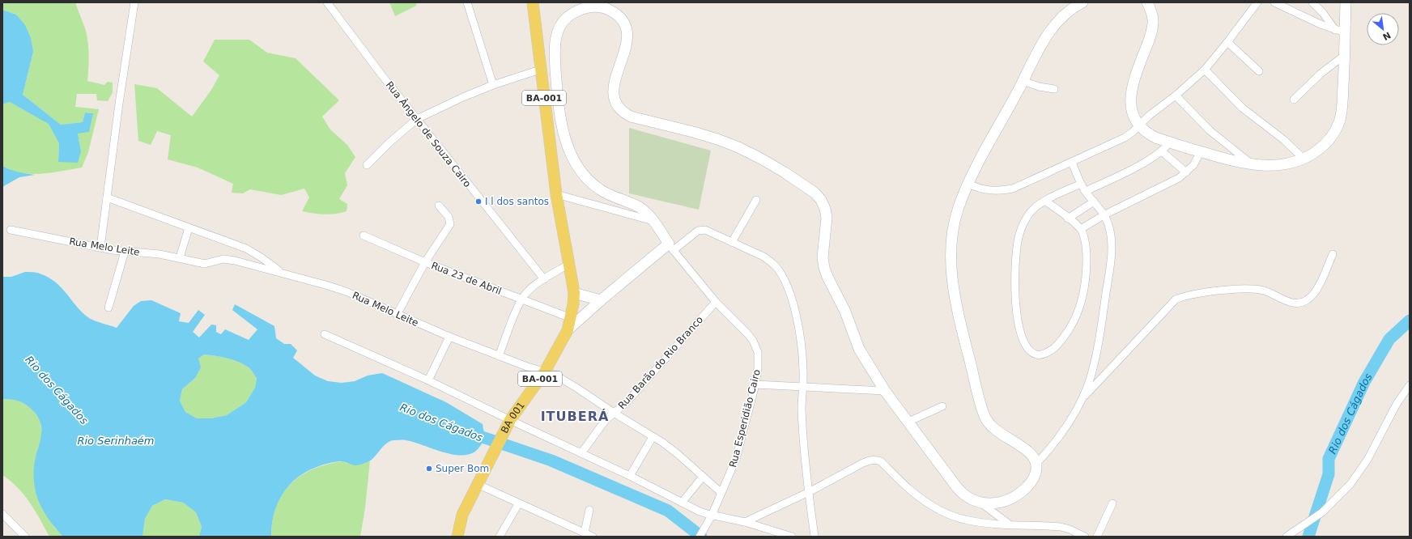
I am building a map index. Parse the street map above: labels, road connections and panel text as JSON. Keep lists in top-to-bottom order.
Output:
{
  "streets": {
    "main road": ["BA-001", "BA 001"],
    "street": [
      "Rua Ângelo de Souza Cairo",
      "Rua Melo Leite",
      "Rua 23 de Abril",
      "Rua Barão do Rio Branco",
      "Rua Esperidião Cairo"
    ]
  },
  "crossings": [
    ["BA-001", "Rua 23 de Abril"],
    ["BA-001", "BA 001"],
    ["Rua Melo Leite", "Rua Barão do Rio Branco"],
    ["Rua Melo Leite", "BA 001"],
    ["Rua Melo Leite", "Rua Esperidião Cairo"],
    ["Rua Barão do Rio Branco", "Rua Esperidião Cairo"]
  ],
  "districts": ["ITUBERÁ"],
  "water": ["Rio dos Cágados", "Rio Serinhaém"],
  "places": ["I l dos santos", "Super Bom"],
  "north": "bottom right"
}
